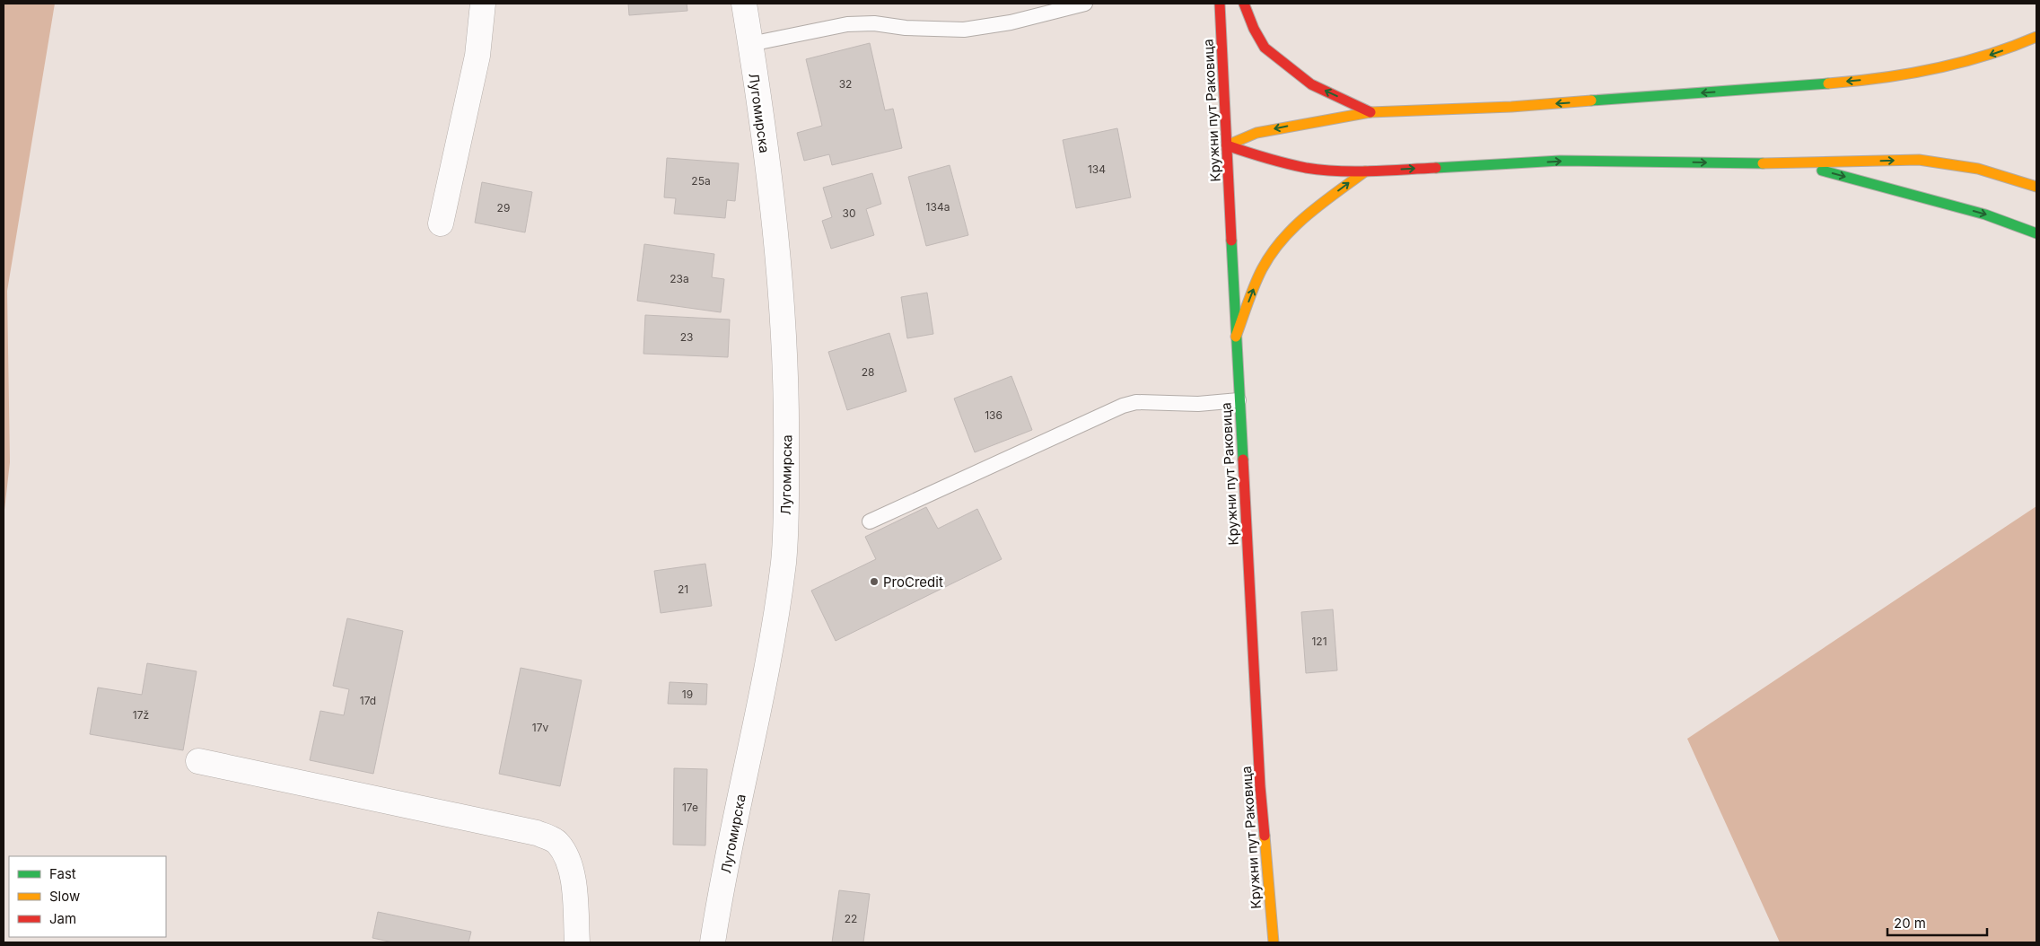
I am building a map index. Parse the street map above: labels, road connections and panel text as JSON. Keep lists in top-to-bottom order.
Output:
{
  "streets": {
    "main road": ["Кружни пут Раковица"],
    "street": ["Лугомирска"]
  },
  "places": ["ProCredit"],
  "house_numbers": [
    "32",
    "134",
    "25a",
    "134a",
    "29",
    "30",
    "23a",
    "23",
    "28",
    "136",
    "21",
    "121",
    "19",
    "17d",
    "17ž",
    "17v",
    "17e",
    "22"
  ],
  "legend": ["Fast", "Slow", "Jam"],
  "scale_bar": "20 m"
}
